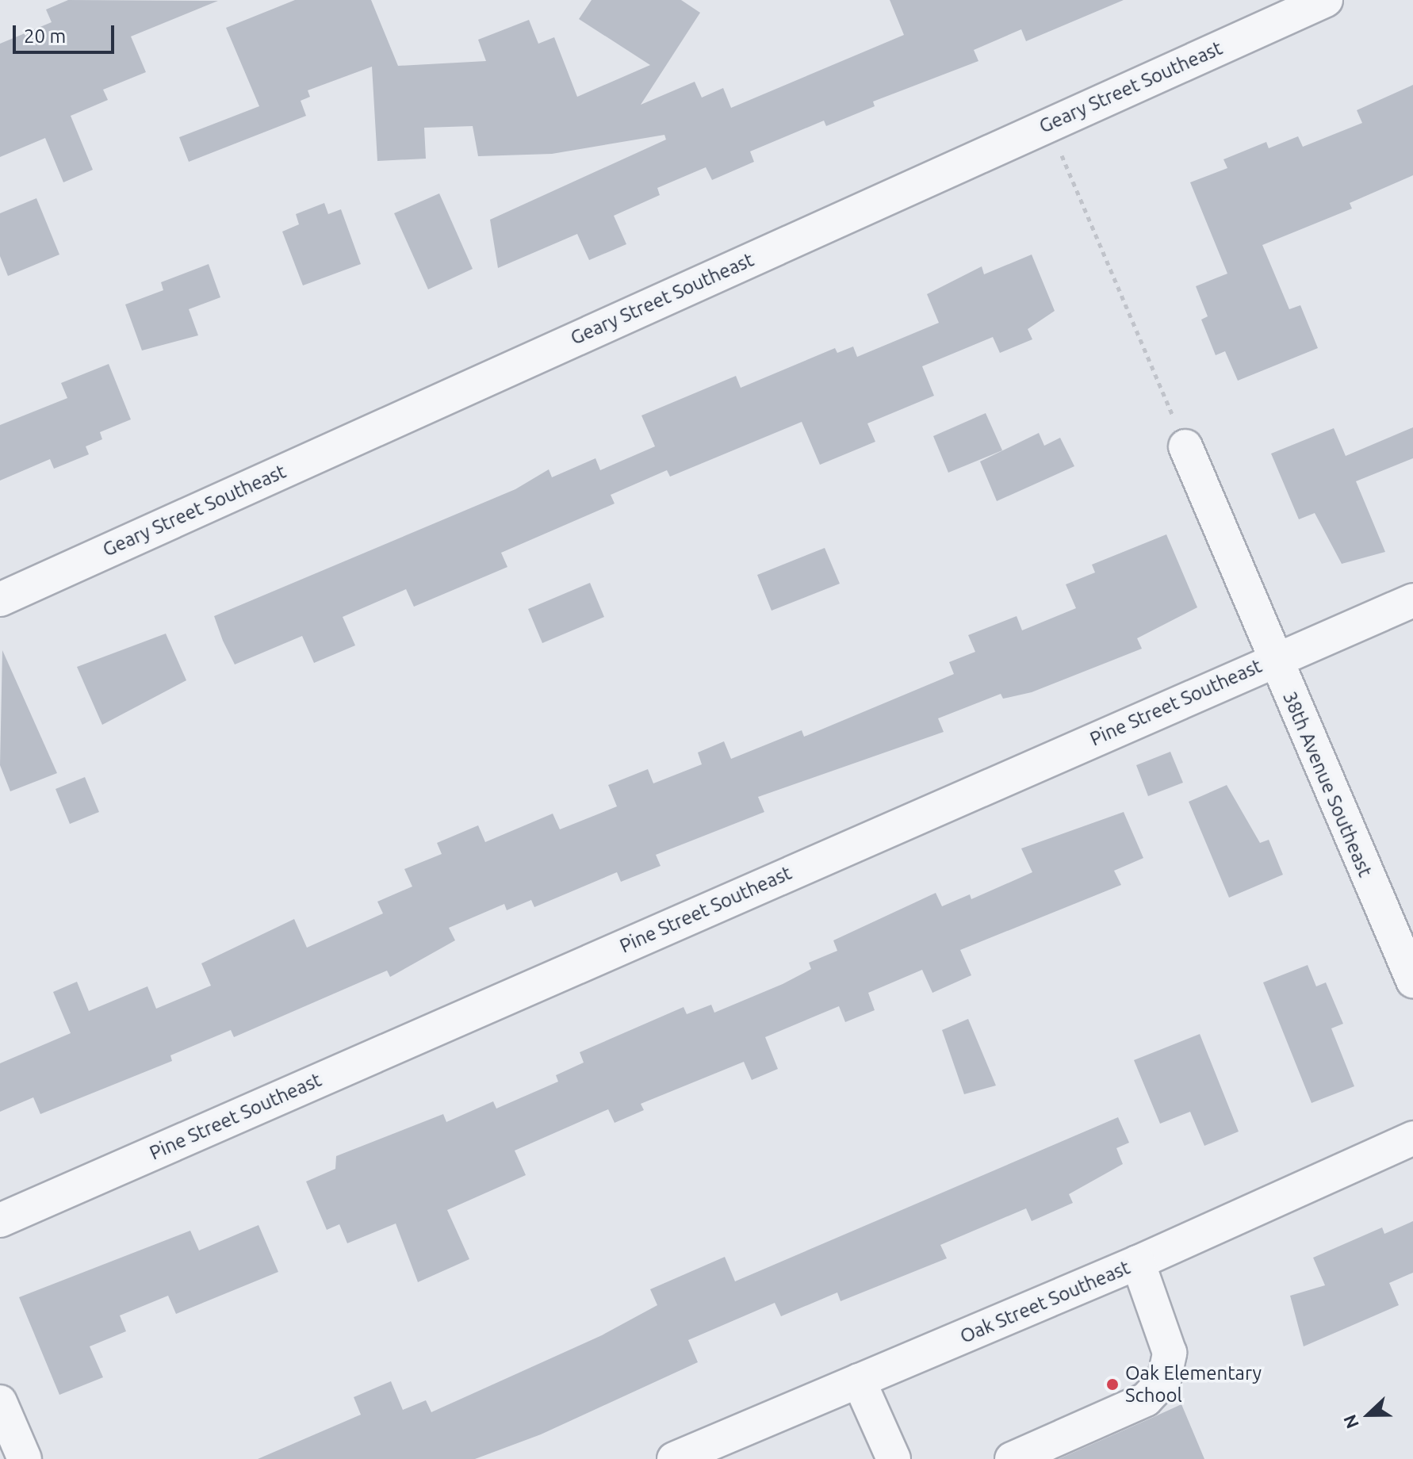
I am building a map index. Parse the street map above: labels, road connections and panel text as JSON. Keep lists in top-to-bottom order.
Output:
{
  "streets": {
    "street": [
      "Geary Street Southeast",
      "Pine Street Southeast",
      "38th Avenue Southeast",
      "Oak Street Southeast"
    ]
  },
  "crossings": [
    ["Pine Street Southeast", "38th Avenue Southeast"]
  ],
  "places": ["Oak Elementary School"],
  "scale_bar": "20 m",
  "north": "left"
}
